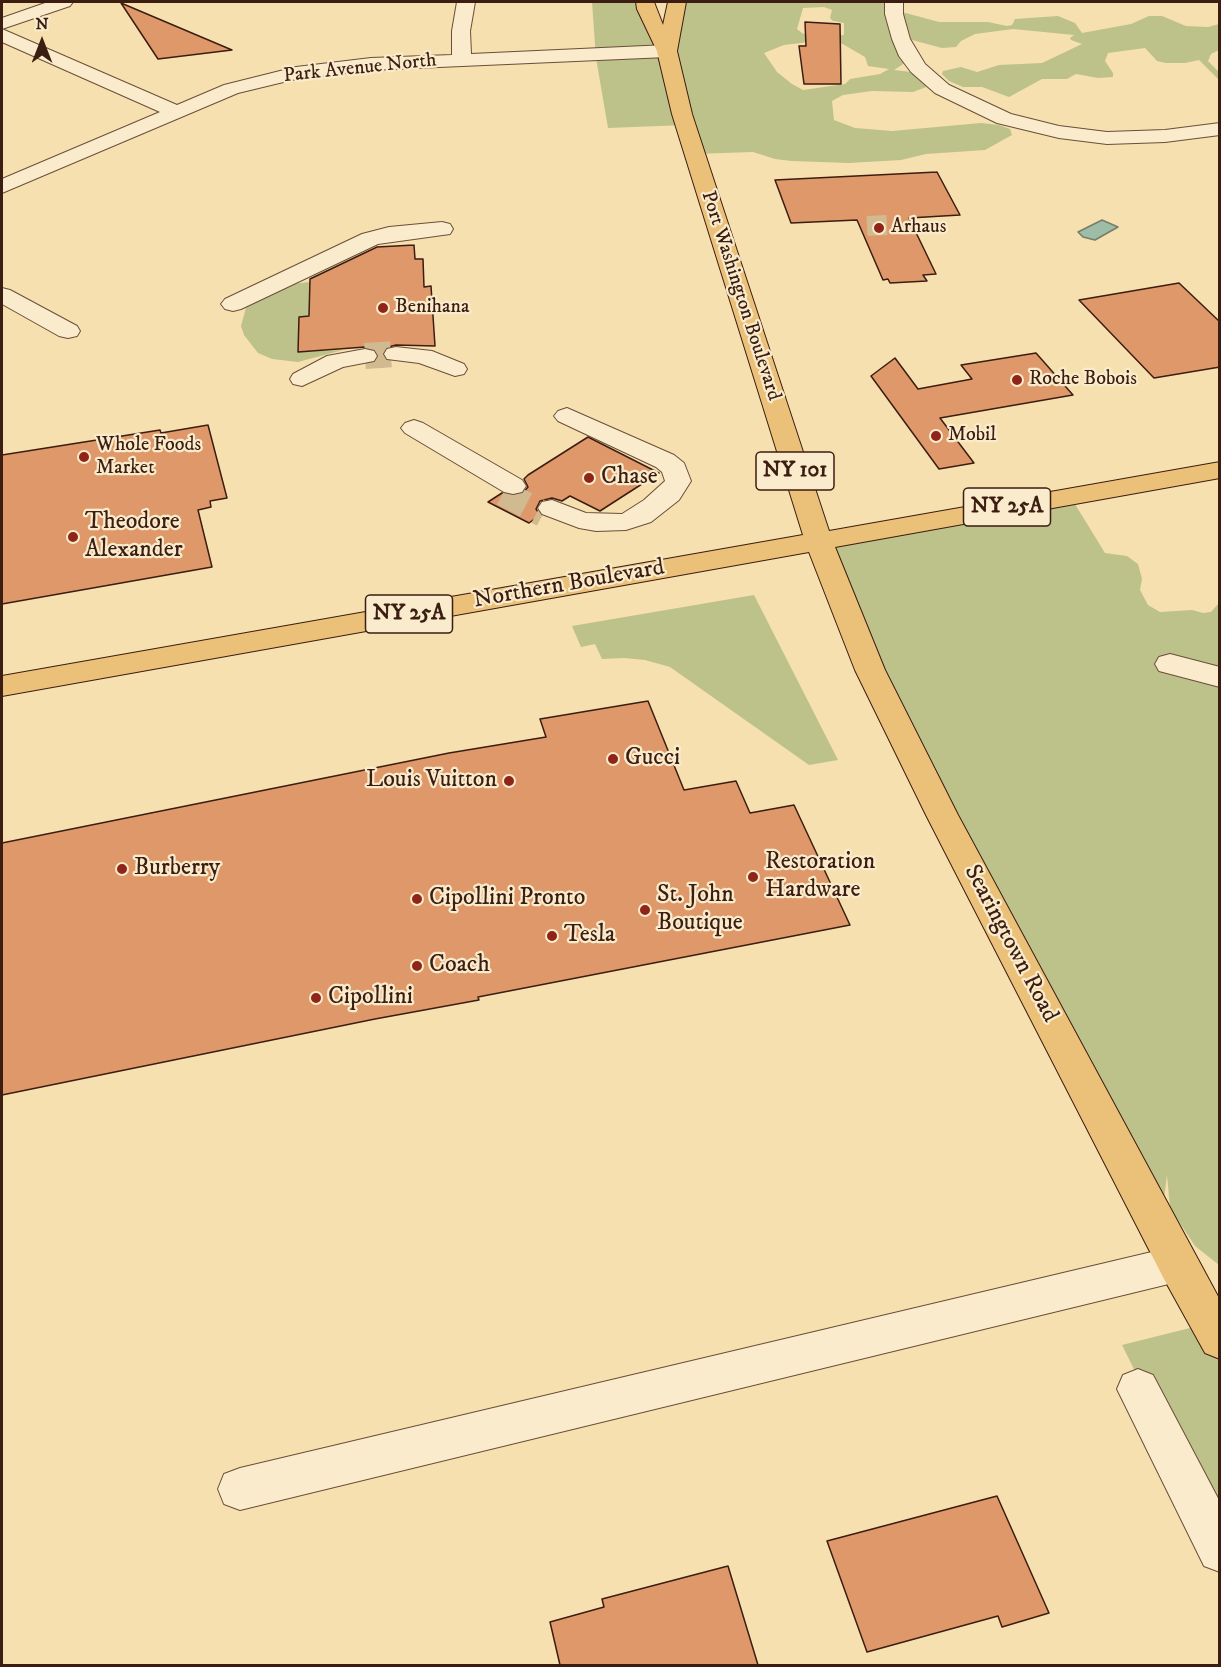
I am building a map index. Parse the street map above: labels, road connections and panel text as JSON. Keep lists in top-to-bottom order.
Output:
{
  "streets": {
    "main road": [
      "Port Washington Boulevard",
      "NY 101",
      "NY 25A",
      "Northern Boulevard",
      "Searingtown Road"
    ],
    "street": ["Park Avenue North"]
  },
  "crossings": [
    ["Park Avenue North", "Port Washington Boulevard"],
    ["Port Washington Boulevard", "NY 25A"],
    ["Port Washington Boulevard", "Northern Boulevard"],
    ["Port Washington Boulevard", "Searingtown Road"],
    ["NY 25A", "Northern Boulevard"],
    ["NY 25A", "Searingtown Road"],
    ["Northern Boulevard", "Searingtown Road"]
  ],
  "places": [
    "Arhaus",
    "Benihana",
    "Roche Bobois",
    "Mobil",
    "Whole Foods Market",
    "Chase",
    "Theodore Alexander",
    "Gucci",
    "Louis Vuitton",
    "Burberry",
    "Restoration Hardware",
    "Cipollini Pronto",
    "St. John Boutique",
    "Tesla",
    "Coach",
    "Cipollini"
  ],
  "north": "top"
}
